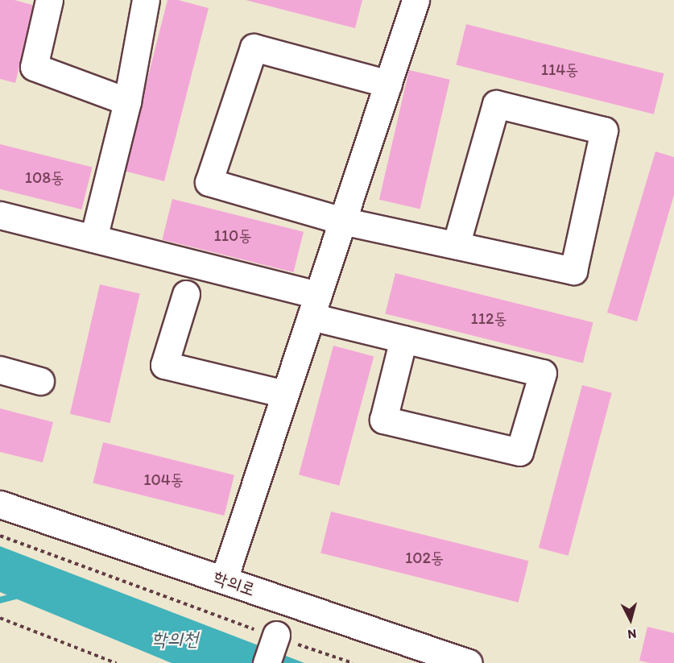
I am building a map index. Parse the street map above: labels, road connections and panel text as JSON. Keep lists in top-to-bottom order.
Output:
{
  "streets": {
    "street": ["학의로"]
  },
  "water": ["학의천"],
  "house_numbers": [
    "114동",
    "108동",
    "110동",
    "112동",
    "104동",
    "102동"
  ],
  "north": "bottom"
}
